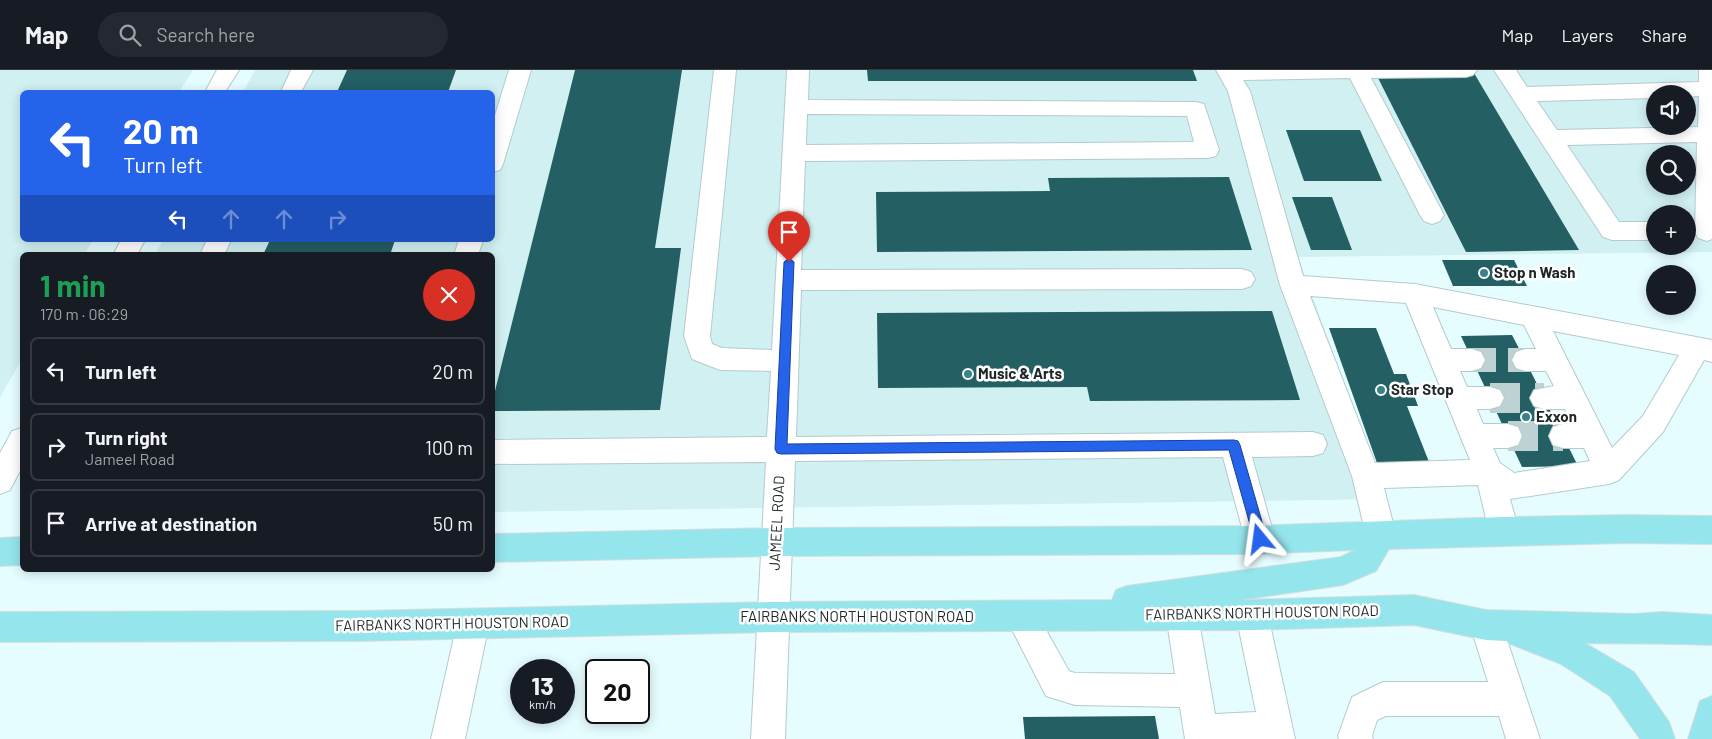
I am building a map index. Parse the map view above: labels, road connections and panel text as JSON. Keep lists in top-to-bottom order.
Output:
{
  "streets": {
    "main road": ["FAIRBANKS NORTH HOUSTON ROAD"],
    "street": ["JAMEEL ROAD"]
  },
  "crossings": [
    ["JAMEEL ROAD", "FAIRBANKS NORTH HOUSTON ROAD"]
  ],
  "places": [
    "Stop n Wash",
    "Music & Arts",
    "Star Stop",
    "Exxon"
  ],
  "page": {
    "header": "Map",
    "search": "Search here",
    "nav": ["Map", "Layers", "Share"],
    "map_buttons": ["+", "−"],
    "turn": ["20 m", "Turn left"],
    "heading": ["1 min", "170 m · 06:29"],
    "list": [
      {
        "name": "Turn left",
        "value": "20 m"
      },
      {
        "name": "Turn right",
        "note": "Jameel Road",
        "value": "100 m"
      },
      {
        "name": "Arrive at destination",
        "value": "50 m"
      }
    ],
    "speed": "13 km/h",
    "limit": "20"
  }
}
